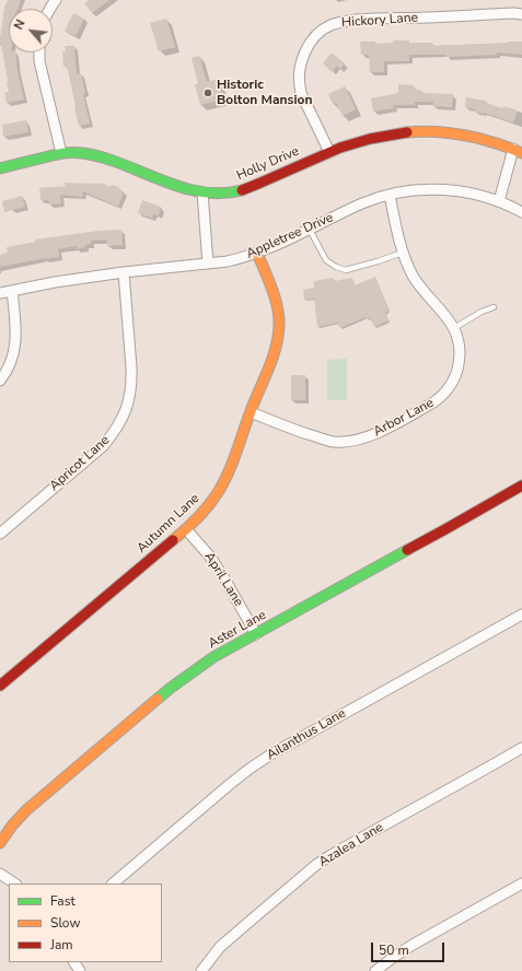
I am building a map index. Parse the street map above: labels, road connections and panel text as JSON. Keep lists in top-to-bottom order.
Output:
{
  "streets": {
    "street": [
      "Hickory Lane",
      "Holly Drive",
      "Appletree Drive",
      "Arbor Lane",
      "Apricot Lane",
      "Autumn Lane",
      "April Lane",
      "Aster Lane",
      "Ailanthus Lane",
      "Azalea Lane"
    ]
  },
  "crossings": [
    ["Hickory Lane", "Holly Drive"],
    ["Appletree Drive", "Arbor Lane"],
    ["Appletree Drive", "Apricot Lane"],
    ["Appletree Drive", "Autumn Lane"],
    ["Arbor Lane", "Autumn Lane"],
    ["Autumn Lane", "April Lane"],
    ["April Lane", "Aster Lane"]
  ],
  "places": ["Historic Bolton Mansion"],
  "legend": ["Fast", "Slow", "Jam"],
  "scale_bar": "50 m",
  "north": "top left"
}
